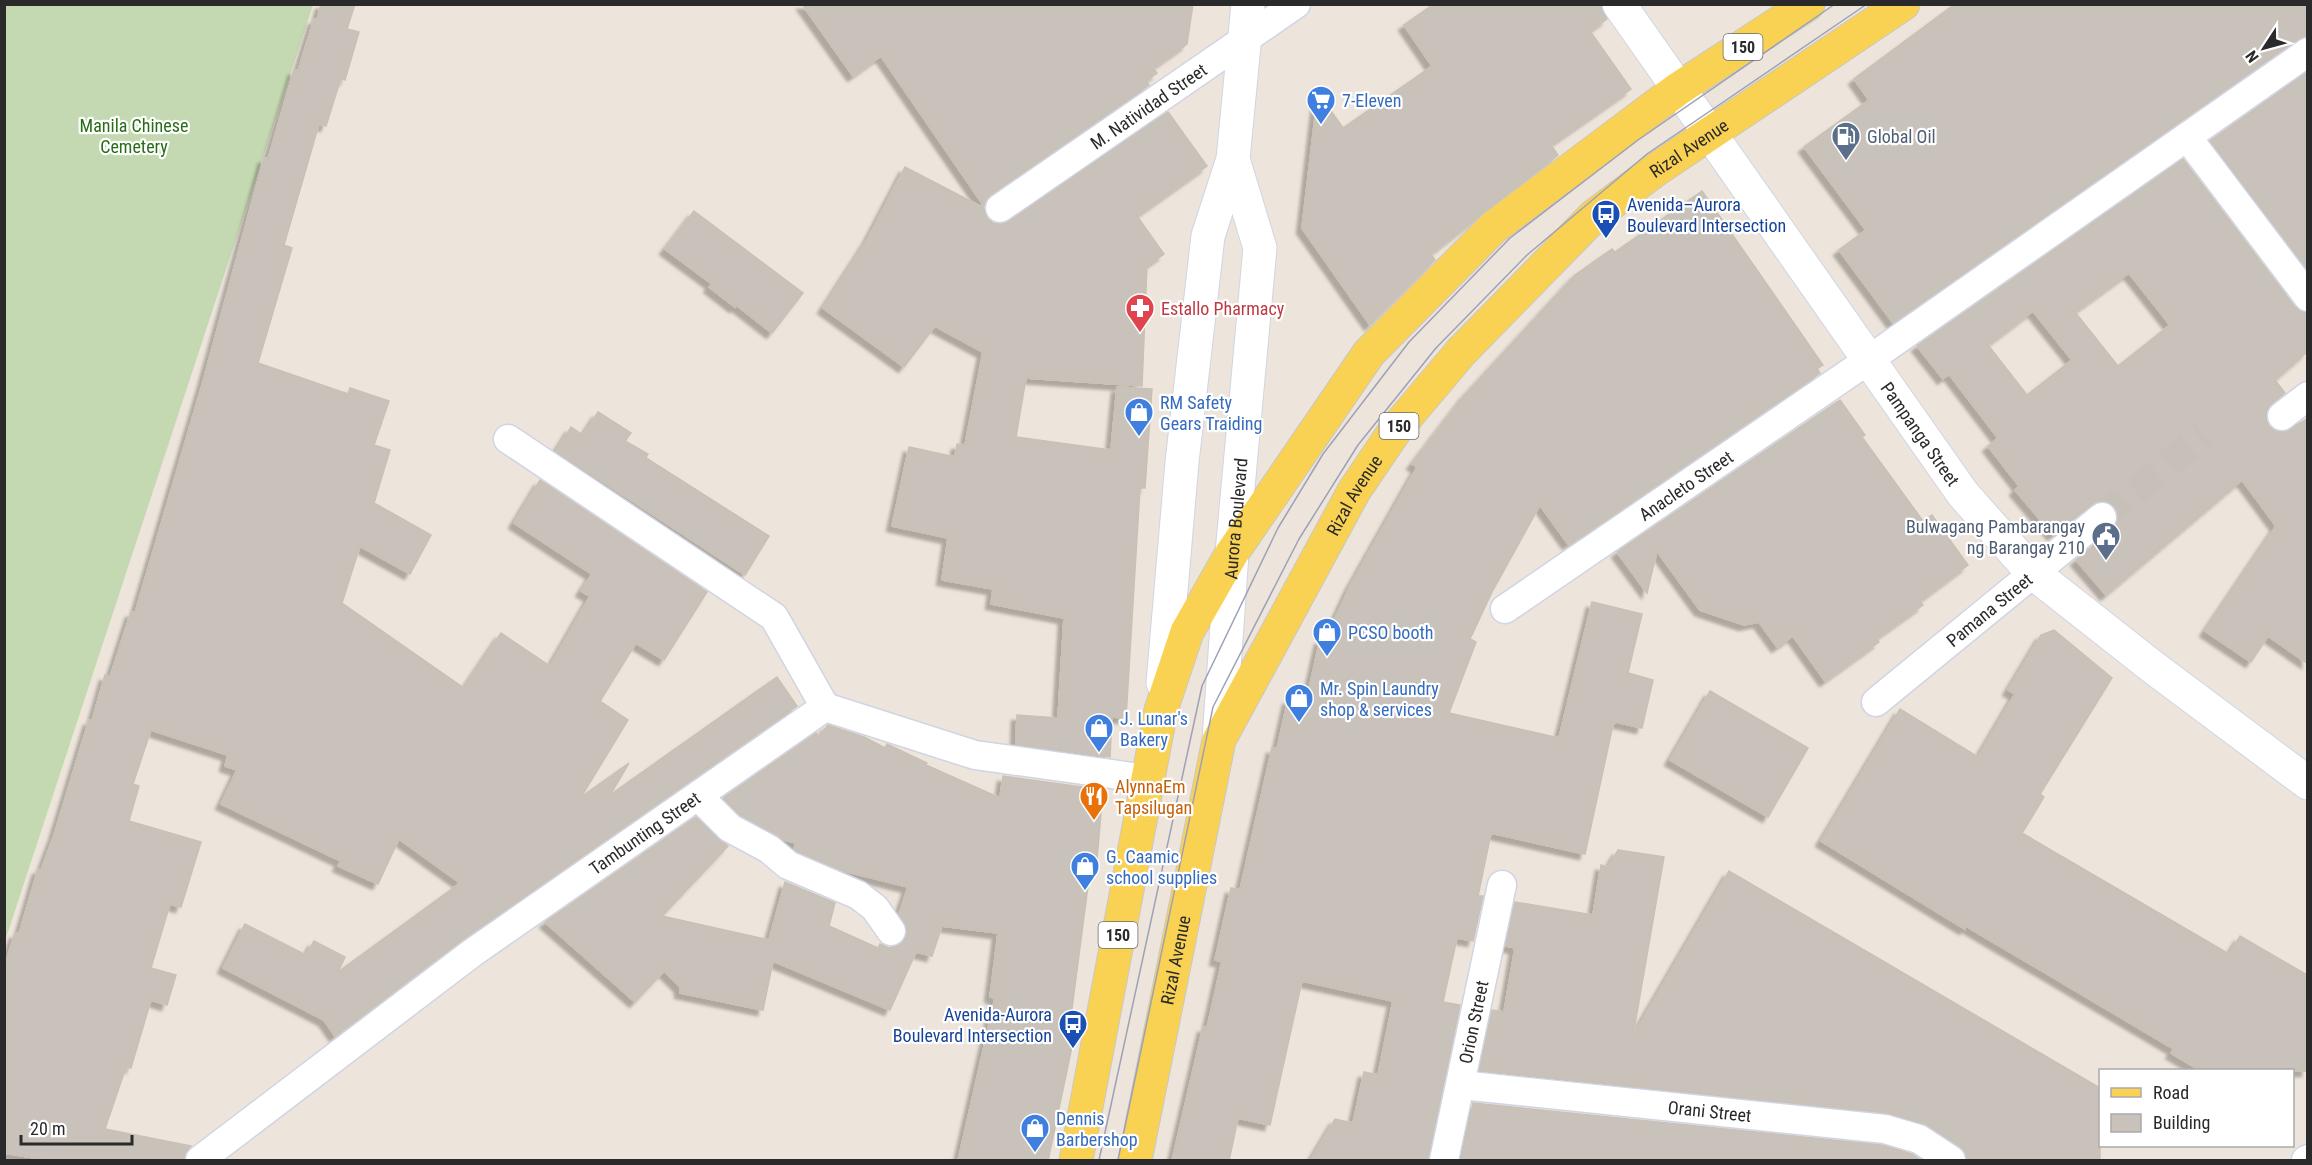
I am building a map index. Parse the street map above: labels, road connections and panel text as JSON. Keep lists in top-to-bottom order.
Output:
{
  "streets": {
    "main road": [
      "150",
      "Rizal Avenue",
      "Pampanga Street",
      "Aurora Boulevard"
    ],
    "street": [
      "M. Natividad Street",
      "Anacleto Street",
      "Pamana Street",
      "Tambunting Street",
      "Orion Street",
      "Orani Street"
    ]
  },
  "crossings": [
    ["150", "Pampanga Street"],
    ["150", "Aurora Boulevard"],
    ["M. Natividad Street", "Aurora Boulevard"],
    ["Rizal Avenue", "Pampanga Street"],
    ["Rizal Avenue", "Aurora Boulevard"],
    ["Pampanga Street", "Anacleto Street"],
    ["Pampanga Street", "Pamana Street"],
    ["Orion Street", "Orani Street"]
  ],
  "parks": ["Manila Chinese Cemetery"],
  "places": {
    "supermarket": ["7-Eleven"],
    "fuel station": ["Global Oil"],
    "bus stop": ["Avenida–Aurora Boulevard Intersection", "Avenida-Aurora Boulevard Intersection"],
    "pharmacy": ["Estallo Pharmacy"],
    "shop": [
      "RM Safety Gears Traiding",
      "PCSO booth",
      "Mr. Spin Laundry shop & services",
      "J. Lunar's Bakery",
      "G. Caamic school supplies",
      "Dennis Barbershop"
    ],
    "public building": ["Bulwagang Pambarangay ng Barangay 210"],
    "restaurant": ["AlynnaEm Tapsilugan"]
  },
  "legend": ["Road", "Building"],
  "scale_bar": "20 m",
  "north": "bottom left"
}
